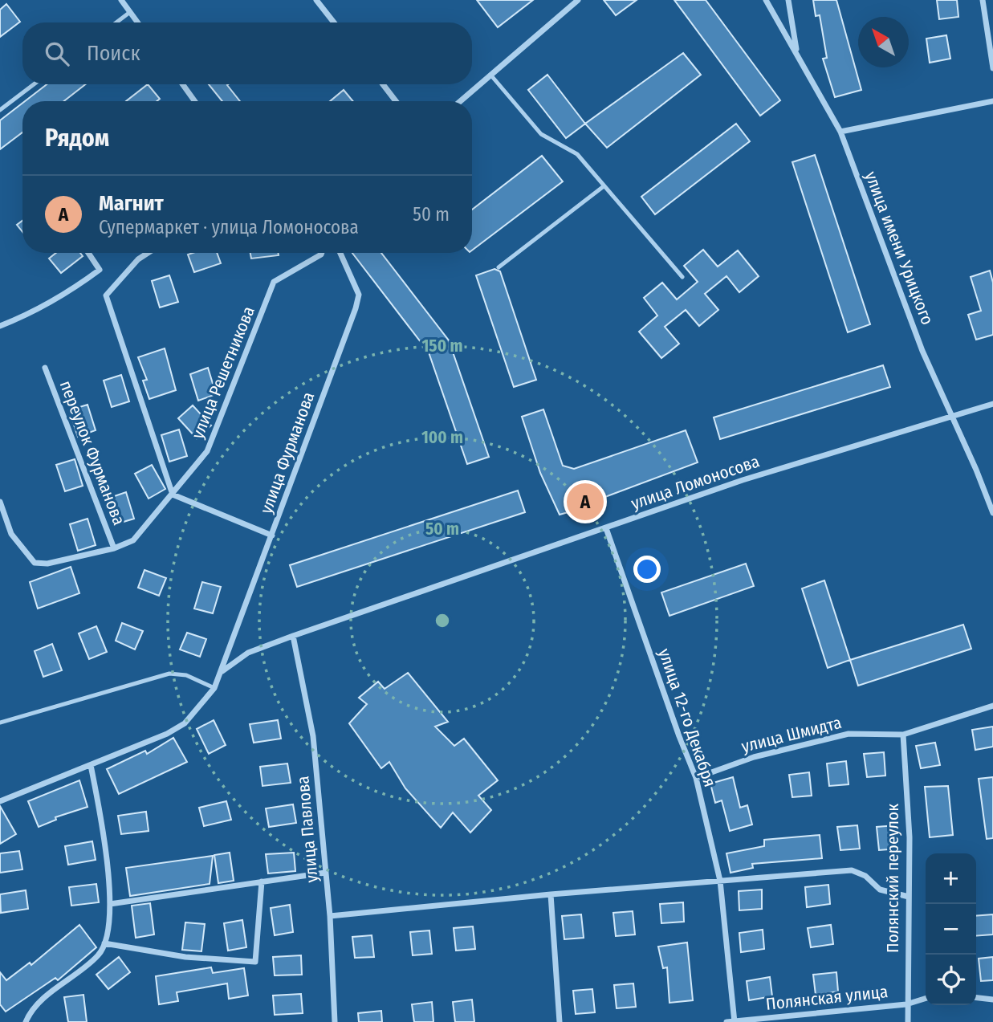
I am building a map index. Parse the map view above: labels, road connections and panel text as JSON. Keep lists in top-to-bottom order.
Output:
{
  "streets": {
    "street": [
      "улица имени Урицкого",
      "улица Решетникова",
      "переулок Фурманова",
      "улица Фурманова",
      "улица Ломоносова",
      "улица 12-го Декабря",
      "улица Шмидта",
      "улица Павлова",
      "Полянский переулок",
      "Полянская улица"
    ]
  },
  "crossings": [
    ["улица имени Урицкого", "улица Ломоносова"],
    ["улица Решетникова", "переулок Фурманова"],
    ["улица Фурманова", "улица Ломоносова"],
    ["улица Ломоносова", "улица 12-го Декабря"],
    ["улица Ломоносова", "улица Павлова"],
    ["улица 12-го Декабря", "улица Шмидта"],
    ["улица 12-го Декабря", "Полянская улица"],
    ["улица Шмидта", "Полянский переулок"],
    ["Полянский переулок", "Полянская улица"]
  ],
  "north": "top left",
  "page": {
    "search": "Поиск",
    "heading": "Рядом",
    "list": [
      {
        "mark": "A",
        "name": "Магнит",
        "note": "Супермаркет · улица Ломоносова",
        "value": "50 m"
      }
    ],
    "pins": "A",
    "map_buttons": ["+", "−"]
  },
  "rings": ["150 m", "100 m", "50 m"]
}
